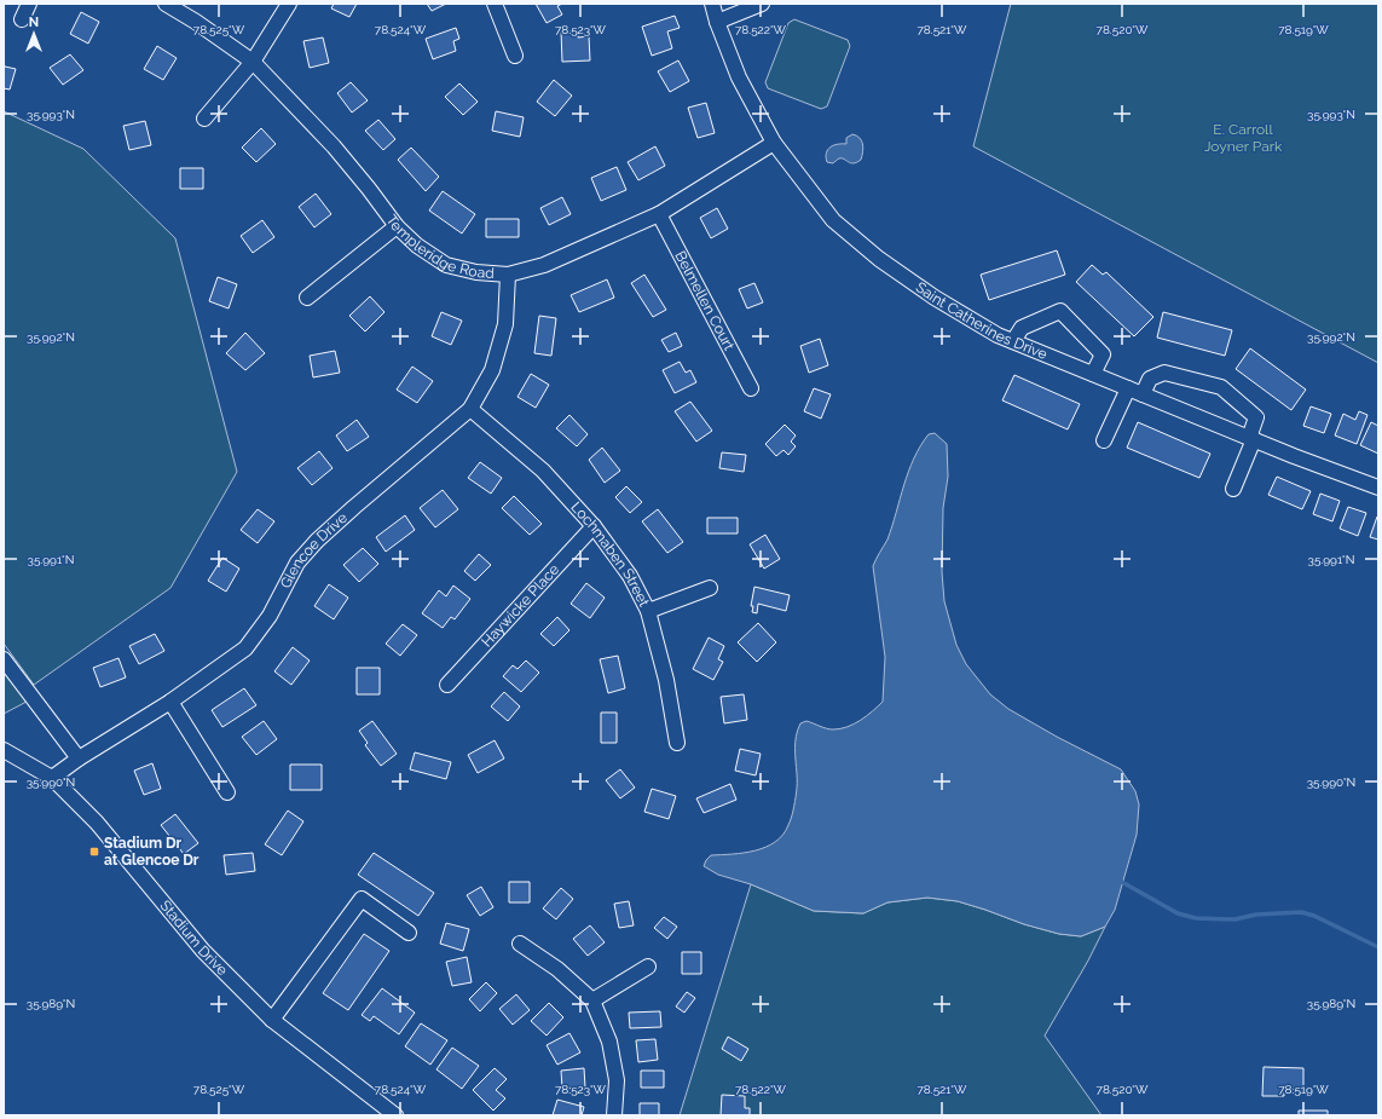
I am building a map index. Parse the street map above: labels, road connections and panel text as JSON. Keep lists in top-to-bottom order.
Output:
{
  "streets": {
    "street": [
      "Templeridge Road",
      "Belmellen Court",
      "Saint Catherines Drive",
      "Glencoe Drive",
      "Lochmaben Street",
      "Haywicke Place",
      "Stadium Drive"
    ]
  },
  "crossings": [
    ["Templeridge Road", "Belmellen Court"],
    ["Templeridge Road", "Saint Catherines Drive"],
    ["Templeridge Road", "Glencoe Drive"],
    ["Glencoe Drive", "Lochmaben Street"],
    ["Glencoe Drive", "Stadium Drive"],
    ["Lochmaben Street", "Haywicke Place"]
  ],
  "parks": ["E. Carroll Joyner Park"],
  "places": {
    "transit": ["Stadium Dr at Glencoe Dr"]
  },
  "north": "top",
  "coordinates": [
    "78.525°W",
    "78.524°W",
    "78.523°W",
    "78.522°W",
    "78.521°W",
    "78.520°W",
    "78.519°W",
    "35.993°N",
    "35.992°N",
    "35.991°N",
    "35.990°N",
    "35.989°N"
  ]
}
